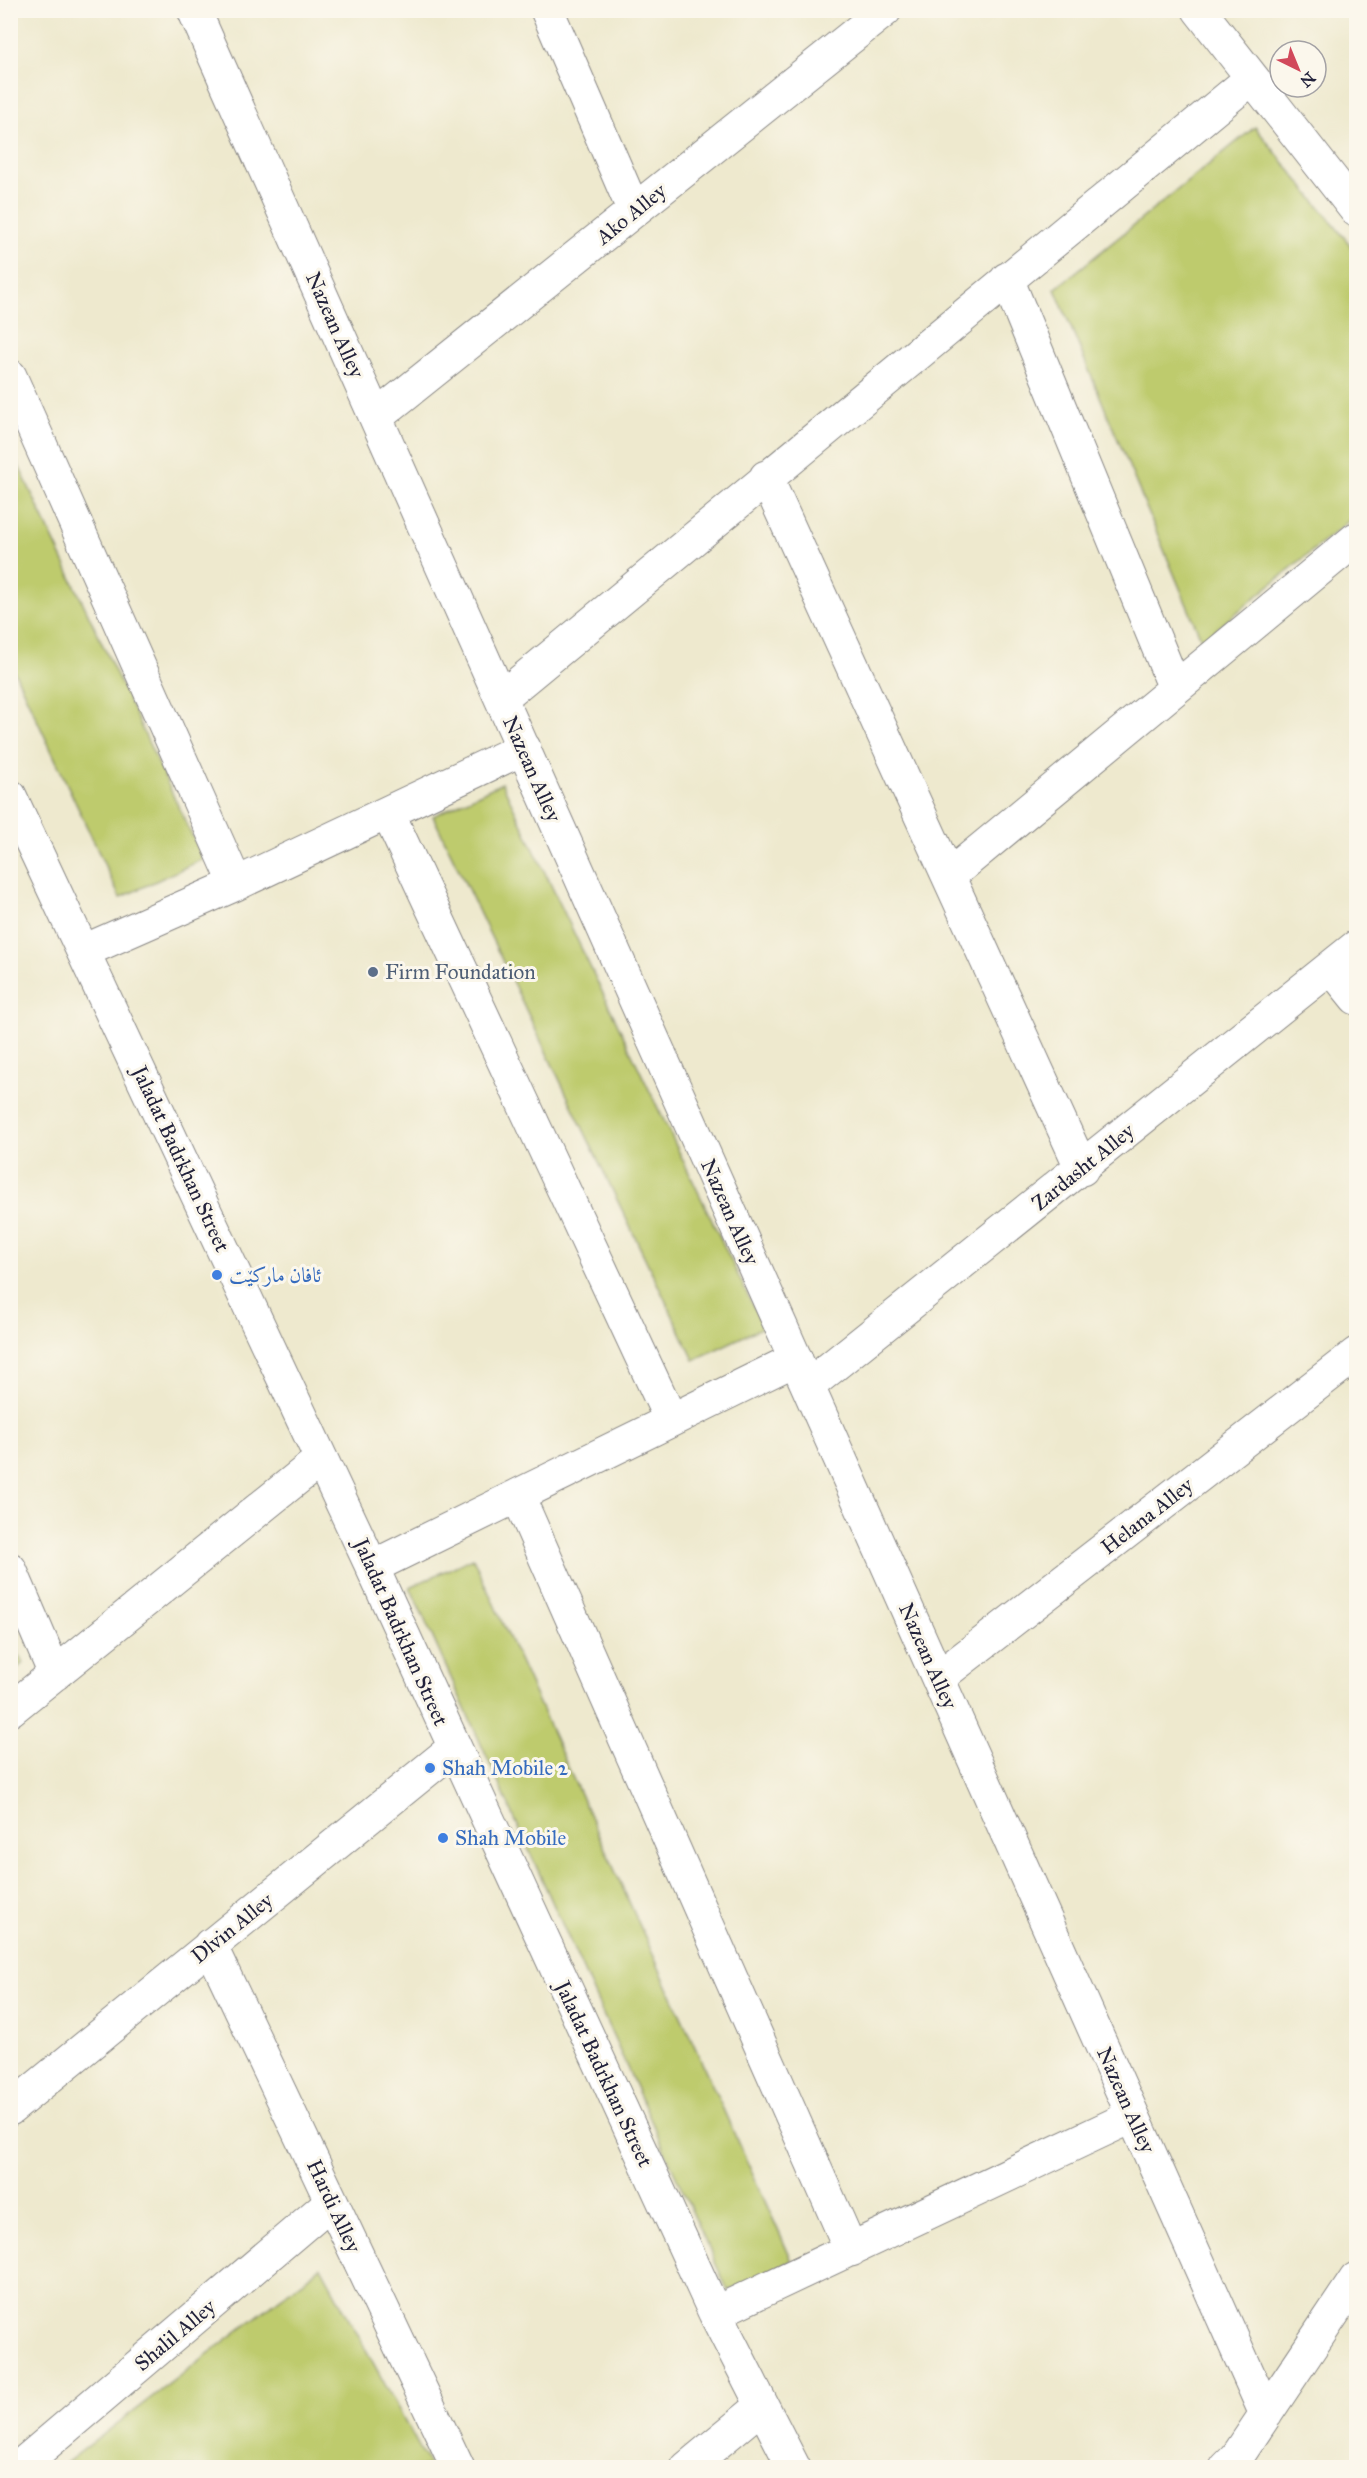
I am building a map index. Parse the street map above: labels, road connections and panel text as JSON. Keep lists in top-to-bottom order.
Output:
{
  "streets": {
    "street": [
      "Ako Alley",
      "Nazean Alley",
      "Jaladat Badrkhan Street",
      "Zardasht Alley",
      "Helana Alley",
      "Dlvin Alley",
      "Hardi Alley",
      "Shalil Alley"
    ]
  },
  "crossings": [
    ["Ako Alley", "Nazean Alley"],
    ["Nazean Alley", "Zardasht Alley"],
    ["Nazean Alley", "Helana Alley"],
    ["Jaladat Badrkhan Street", "Zardasht Alley"],
    ["Jaladat Badrkhan Street", "Dlvin Alley"],
    ["Dlvin Alley", "Hardi Alley"],
    ["Hardi Alley", "Shalil Alley"]
  ],
  "places": [
    "Firm Foundation",
    "ئافان مارکێت",
    "Shah Mobile 2",
    "Shah Mobile"
  ],
  "north": "bottom right"
}
